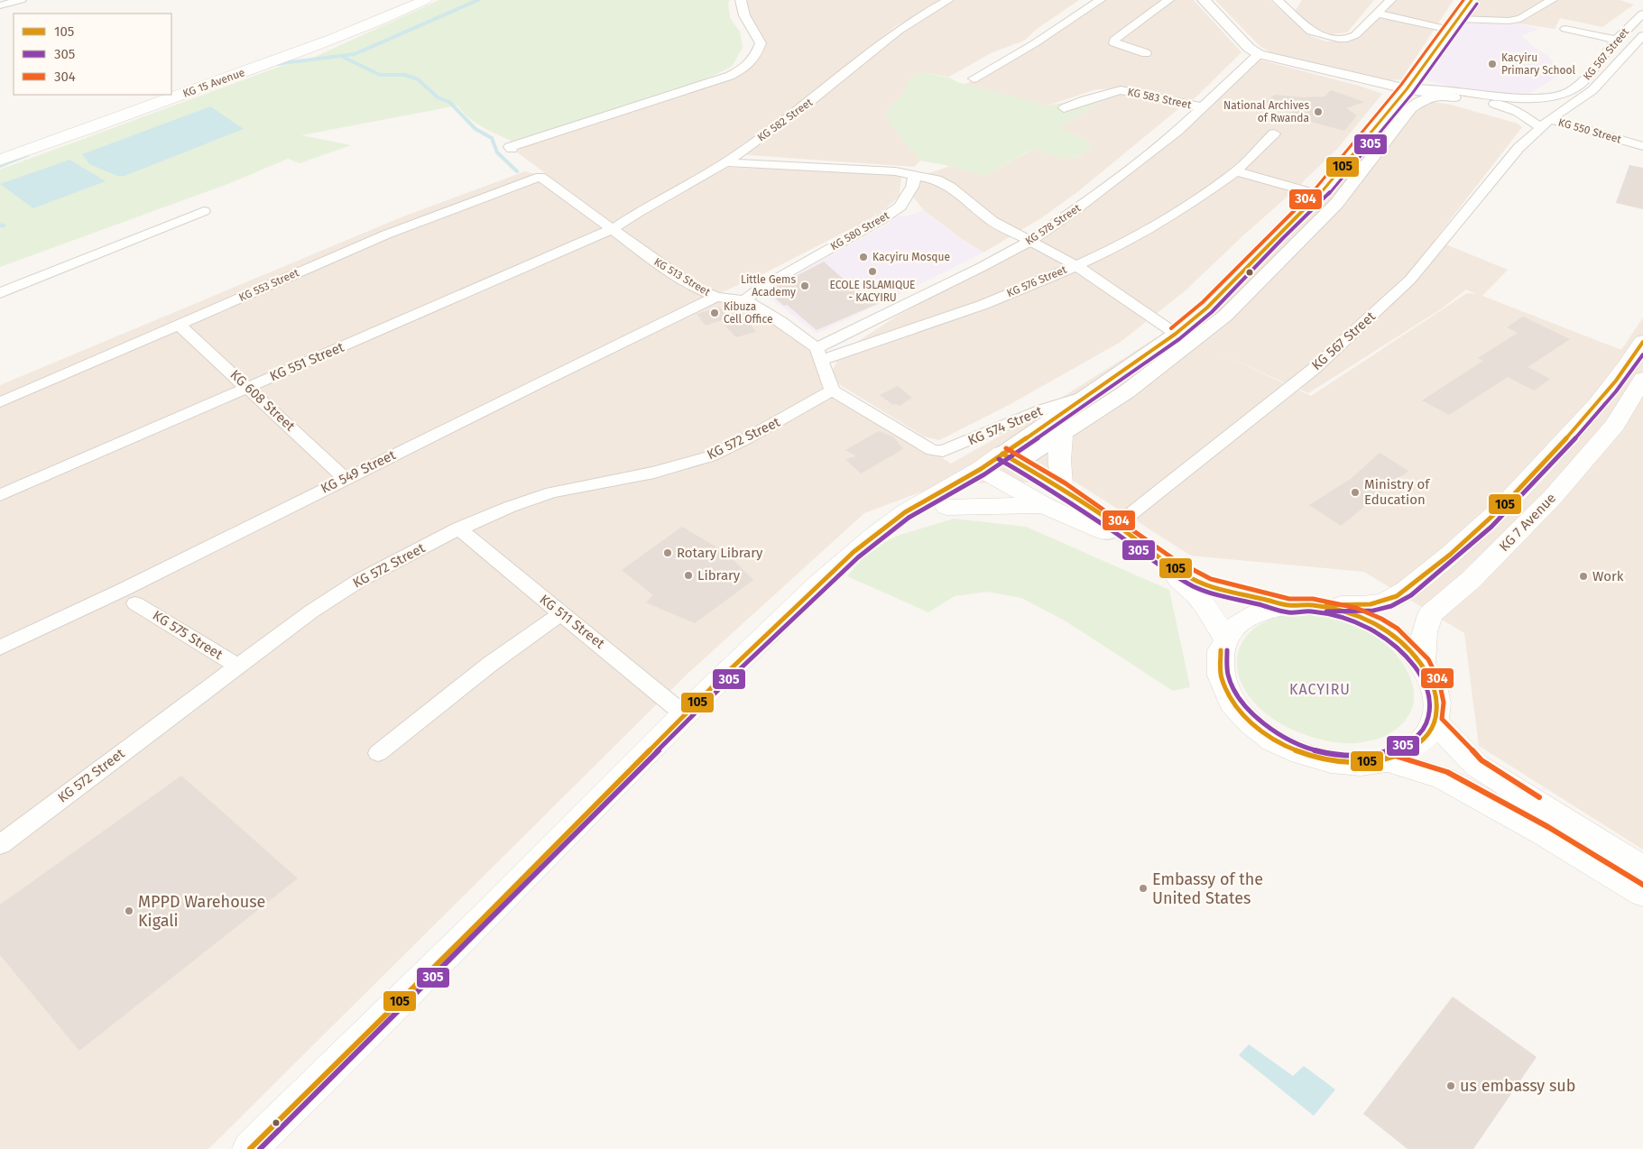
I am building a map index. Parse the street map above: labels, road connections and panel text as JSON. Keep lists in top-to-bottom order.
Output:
{
  "streets": {
    "main road": ["KG 15 Avenue", "KG 7 Avenue"],
    "street": [
      "KG 567 Street",
      "KG 583 Street",
      "KG 582 Street",
      "KG 550 Street",
      "KG 578 Street",
      "KG 580 Street",
      "KG 513 Street",
      "KG 576 Street",
      "KG 553 Street",
      "KG 551 Street",
      "KG 608 Street",
      "KG 574 Street",
      "KG 572 Street",
      "KG 549 Street",
      "KG 511 Street",
      "KG 575 Street"
    ]
  },
  "crossings": [
    ["KG 567 Street", "KG 550 Street"],
    ["KG 567 Street", "KG 578 Street"],
    ["KG 583 Street", "KG 578 Street"],
    ["KG 582 Street", "KG 513 Street"],
    ["KG 582 Street", "KG 551 Street"],
    ["KG 578 Street", "KG 513 Street"],
    ["KG 578 Street", "KG 576 Street"],
    ["KG 580 Street", "KG 513 Street"],
    ["KG 513 Street", "KG 576 Street"],
    ["KG 513 Street", "KG 553 Street"],
    ["KG 513 Street", "KG 551 Street"],
    ["KG 513 Street", "KG 549 Street"],
    ["KG 553 Street", "KG 608 Street"],
    ["KG 551 Street", "KG 608 Street"],
    ["KG 608 Street", "KG 549 Street"],
    ["KG 574 Street", "KG 572 Street"],
    ["KG 572 Street", "KG 511 Street"],
    ["KG 572 Street", "KG 575 Street"]
  ],
  "districts": ["KACYIRU"],
  "places": [
    "Kacyiru Primary School",
    "National Archives of Rwanda",
    "Kacyiru Mosque",
    "ECOLE ISLAMIQUE - KACYIRU",
    "Little Gems Academy",
    "Kibuza Cell Office",
    "Ministry of Education",
    "Rotary Library",
    "Library",
    "Work",
    "Embassy of the United States",
    "MPPD Warehouse Kigali",
    "us embassy sub"
  ],
  "lines": ["transit line 105", "transit line 304", "transit line 305"],
  "legend": ["105", "305", "304"]
}
